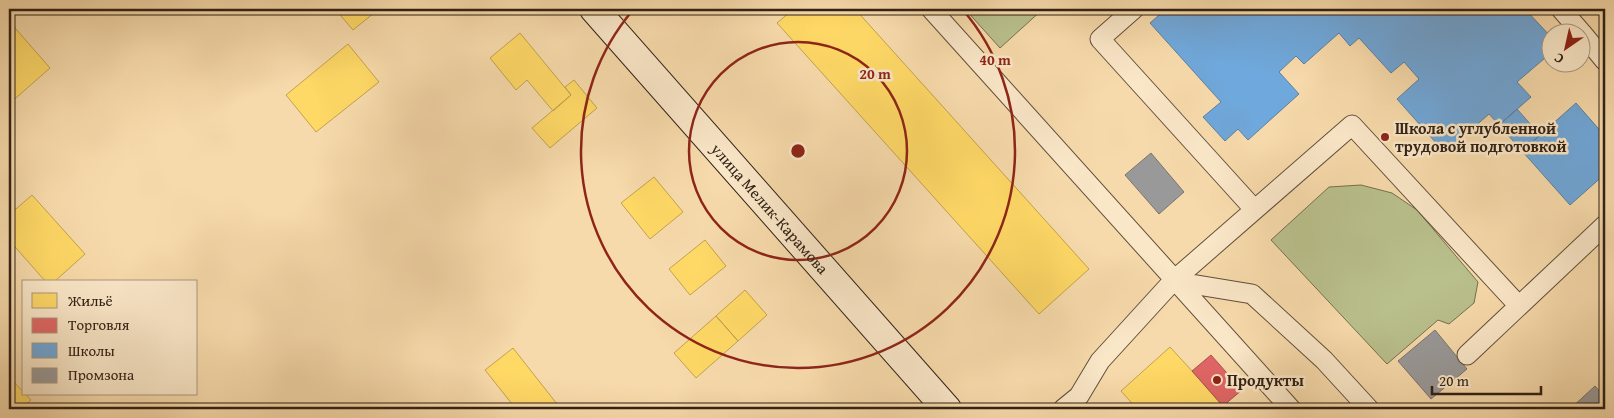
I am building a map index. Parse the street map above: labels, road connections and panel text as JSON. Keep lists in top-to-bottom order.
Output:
{
  "streets": {
    "street": ["улица Мелик-Карамова"]
  },
  "places": ["Школа с углубленной трудовой подготовкой", "Продукты"],
  "legend": [
    "Жильё",
    "Торговля",
    "Школы",
    "Промзона"
  ],
  "scale_bar": "20 m",
  "north": "bottom left",
  "rings": ["40 m", "20 m"]
}
